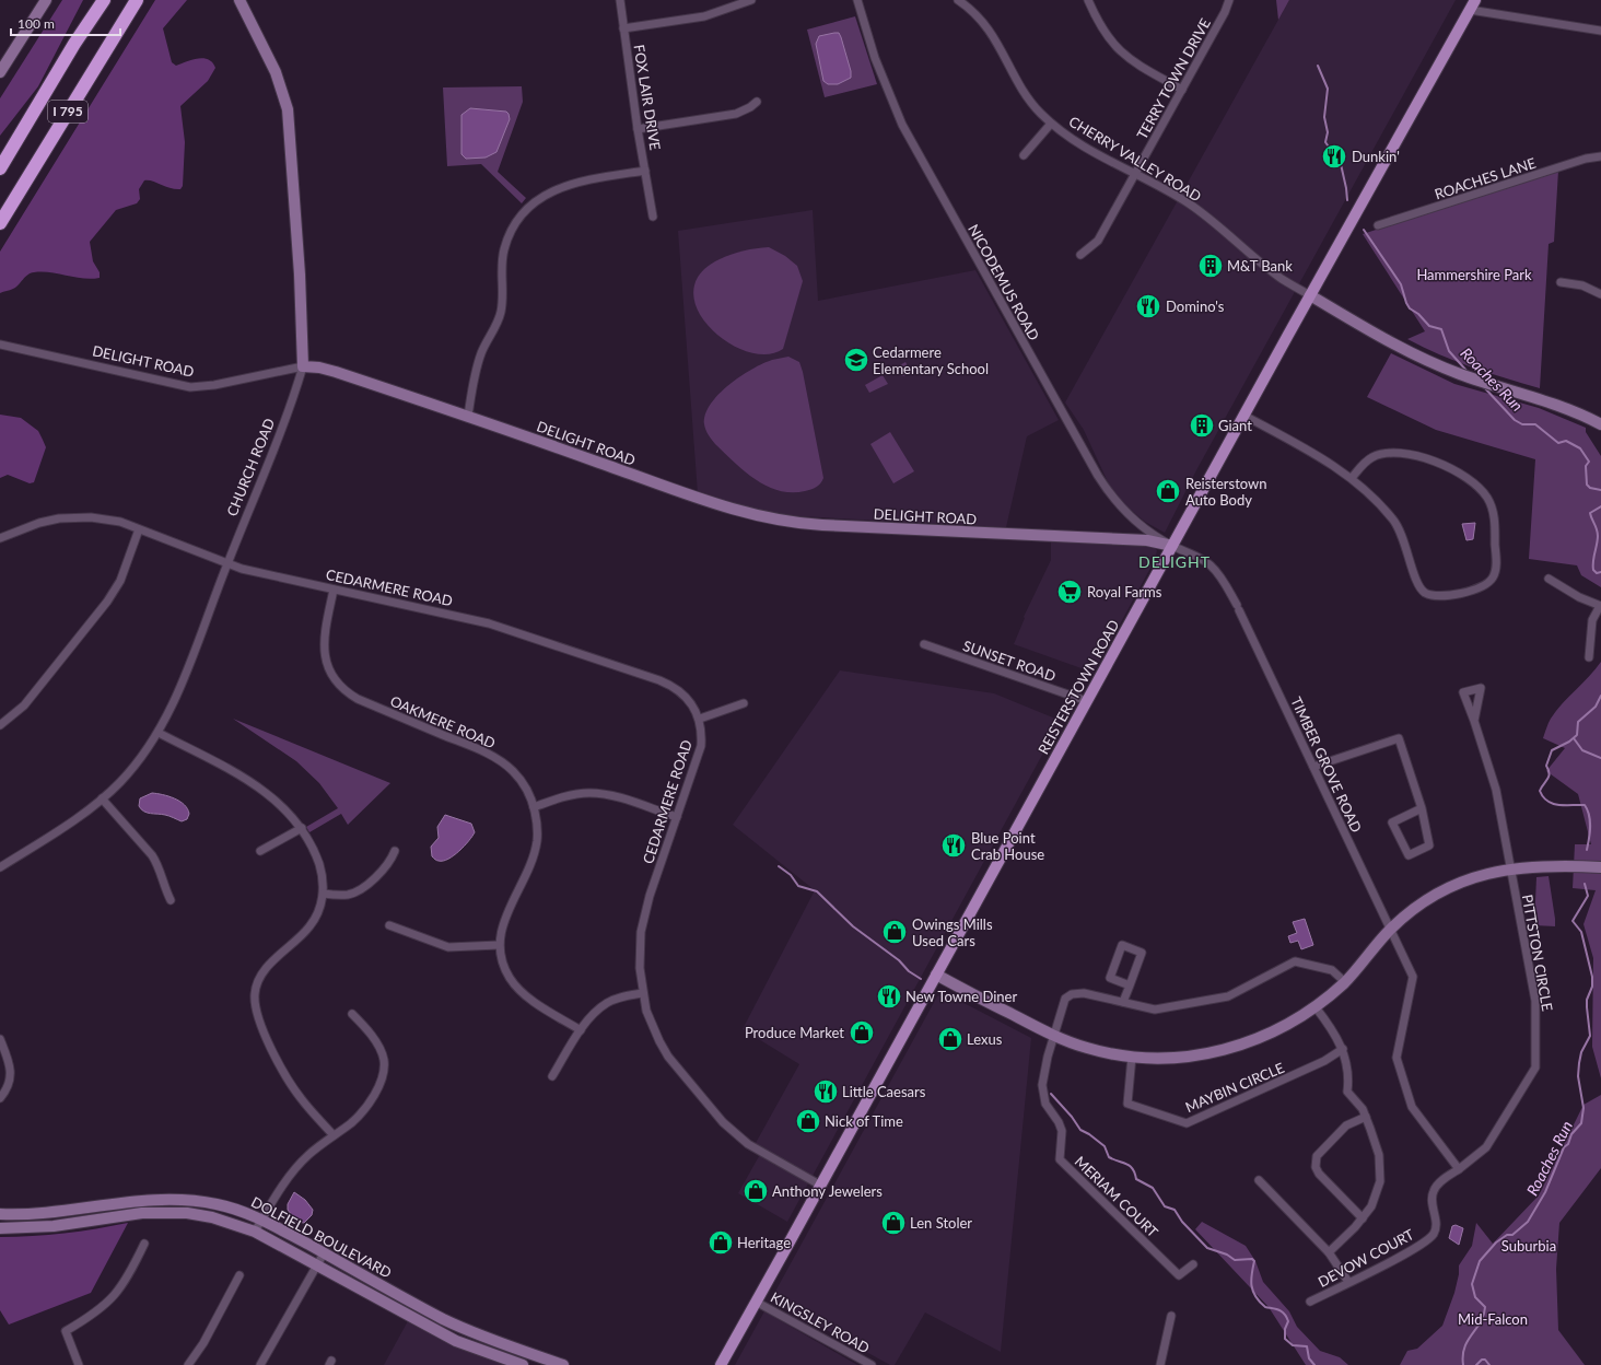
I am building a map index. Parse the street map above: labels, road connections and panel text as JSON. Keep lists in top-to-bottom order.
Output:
{
  "streets": {
    "highway": ["I 795"],
    "main road": ["REISTERSTOWN ROAD"],
    "street": [
      "TERRY TOWN DRIVE",
      "FOX LAIR DRIVE",
      "CHERRY VALLEY ROAD",
      "ROACHES LANE",
      "NICODEMUS ROAD",
      "DELIGHT ROAD",
      "CHURCH ROAD",
      "CEDARMERE ROAD",
      "SUNSET ROAD",
      "OAKMERE ROAD",
      "TIMBER GROVE ROAD",
      "PITTSTON CIRCLE",
      "MAYBIN CIRCLE",
      "MERIAM COURT",
      "DOLFIELD BOULEVARD",
      "DEVOW COURT",
      "KINGSLEY ROAD"
    ]
  },
  "crossings": [
    ["TERRY TOWN DRIVE", "CHERRY VALLEY ROAD"],
    ["FOX LAIR DRIVE", "DELIGHT ROAD"],
    ["CHERRY VALLEY ROAD", "REISTERSTOWN ROAD"],
    ["NICODEMUS ROAD", "DELIGHT ROAD"],
    ["NICODEMUS ROAD", "REISTERSTOWN ROAD"],
    ["NICODEMUS ROAD", "TIMBER GROVE ROAD"],
    ["DELIGHT ROAD", "CHURCH ROAD"],
    ["DELIGHT ROAD", "REISTERSTOWN ROAD"],
    ["DELIGHT ROAD", "TIMBER GROVE ROAD"],
    ["CHURCH ROAD", "CEDARMERE ROAD"],
    ["CEDARMERE ROAD", "REISTERSTOWN ROAD"],
    ["CEDARMERE ROAD", "OAKMERE ROAD"],
    ["SUNSET ROAD", "REISTERSTOWN ROAD"],
    ["REISTERSTOWN ROAD", "TIMBER GROVE ROAD"],
    ["REISTERSTOWN ROAD", "KINGSLEY ROAD"],
    ["PITTSTON CIRCLE", "DEVOW COURT"]
  ],
  "districts": ["DELIGHT"],
  "water": ["Roaches Run"],
  "parks": ["Hammershire Park", "Suburbia", "Mid-Falcon"],
  "places": {
    "restaurant": [
      "Dunkin'",
      "Domino's",
      "Blue Point Crab House",
      "New Towne Diner",
      "Little Caesars"
    ],
    "building": ["M&T Bank", "Giant"],
    "school or university": ["Cedarmere Elementary School"],
    "shop": [
      "Reisterstown Auto Body",
      "Owings Mills Used Cars",
      "Produce Market",
      "Lexus",
      "Nick of Time",
      "Anthony Jewelers",
      "Len Stoler",
      "Heritage"
    ],
    "supermarket": ["Royal Farms"]
  },
  "scale_bar": "100 m"
}
